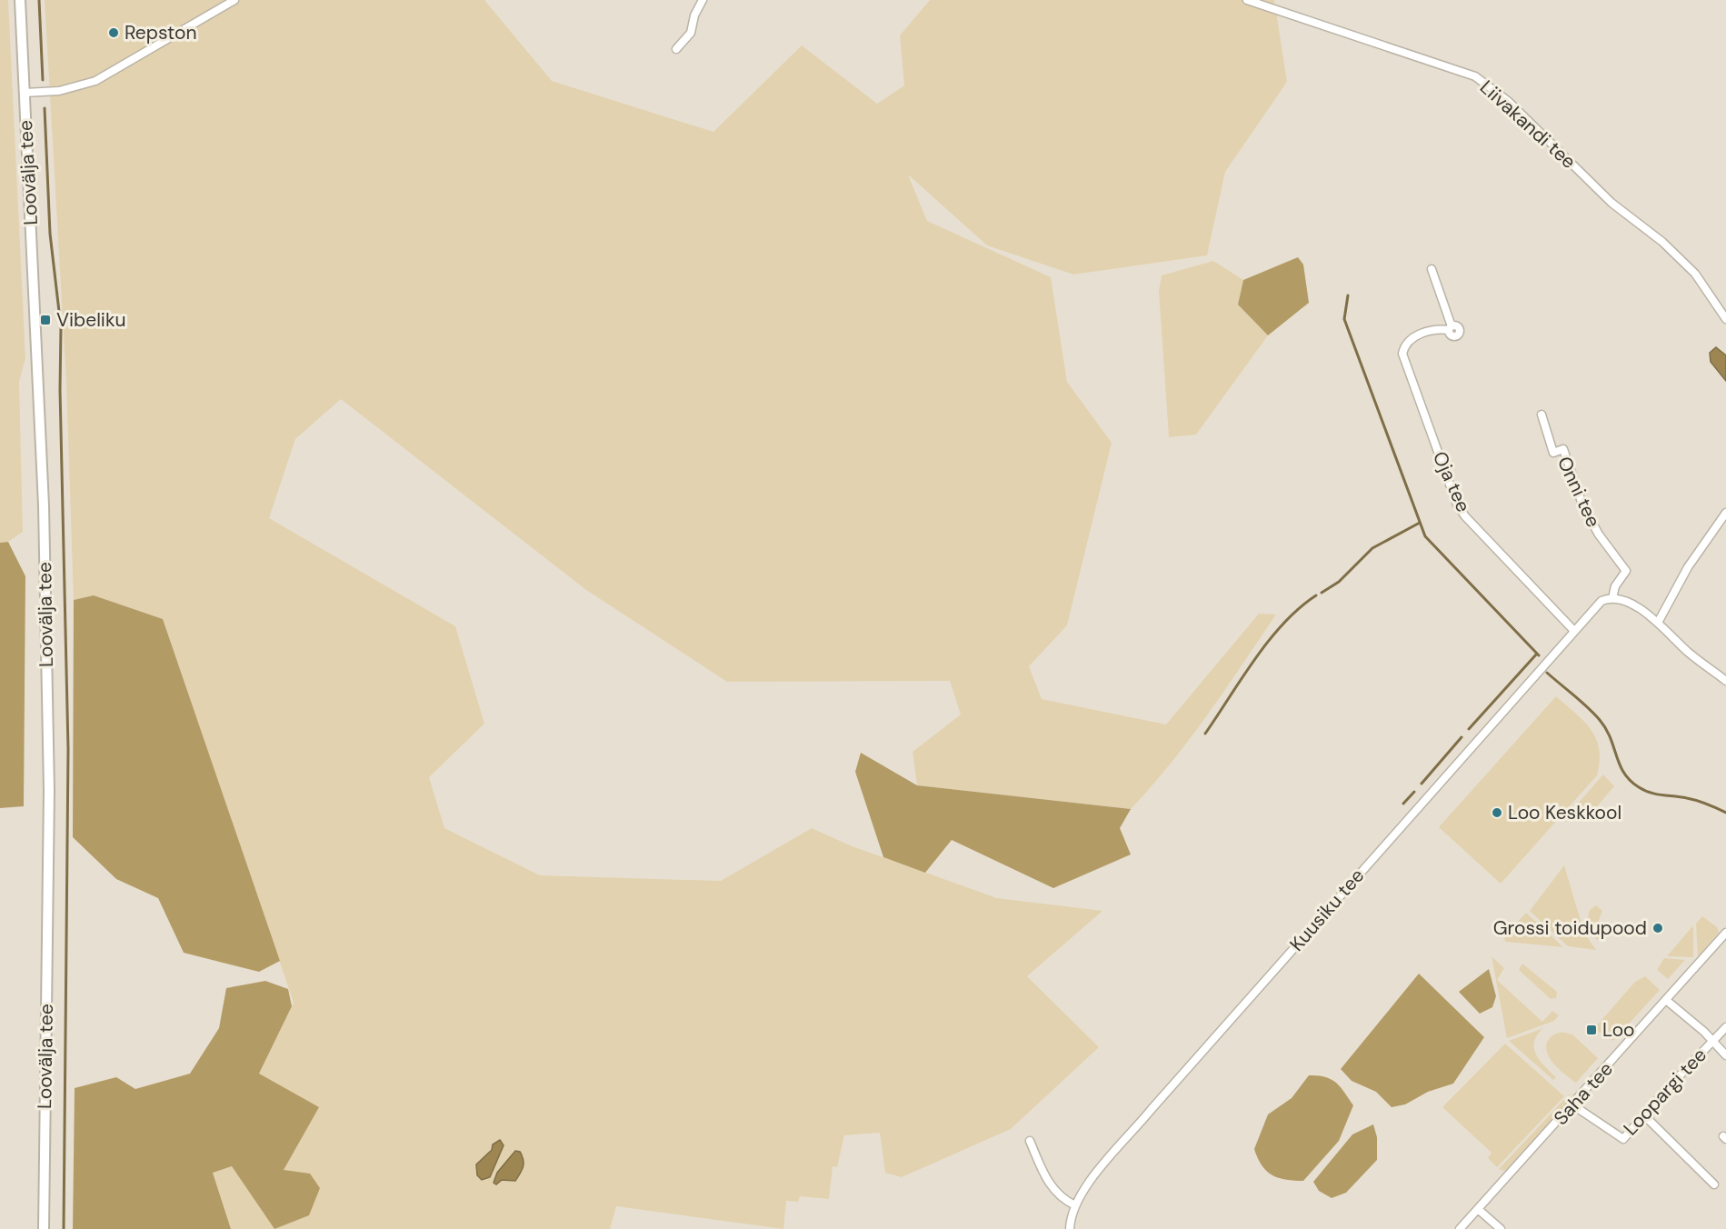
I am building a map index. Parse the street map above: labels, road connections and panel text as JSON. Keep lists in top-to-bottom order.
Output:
{
  "streets": {
    "street": [
      "Liivakandi tee",
      "Loovälja tee",
      "Oja tee",
      "Onni tee",
      "Kuusiku tee",
      "Loopargi tee",
      "Saha tee"
    ]
  },
  "crossings": [
    ["Oja tee", "Kuusiku tee"],
    ["Onni tee", "Kuusiku tee"],
    ["Loopargi tee", "Saha tee"]
  ],
  "places": {
    "other": ["Repston", "Loo Keskkool", "Grossi toidupood"],
    "transit": ["Vibeliku", "Loo"]
  }
}
